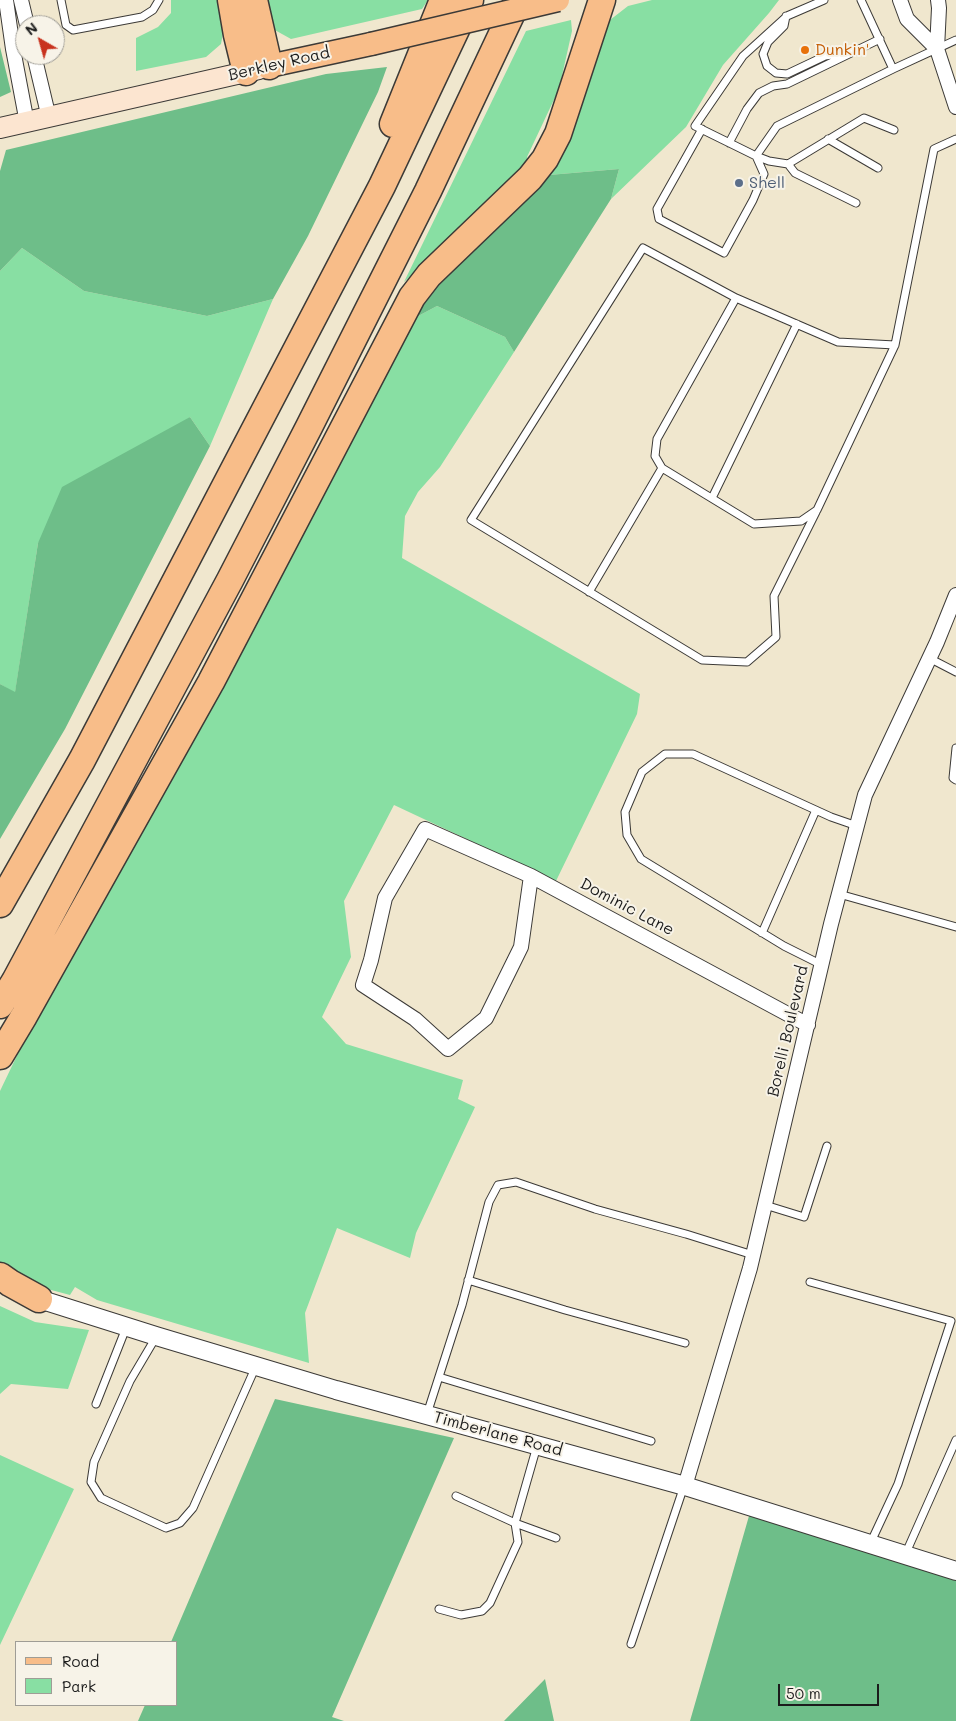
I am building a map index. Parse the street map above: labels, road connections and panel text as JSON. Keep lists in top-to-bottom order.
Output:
{
  "streets": {
    "main road": ["Berkley Road"],
    "street": ["Dominic Lane", "Borelli Boulevard", "Timberlane Road"]
  },
  "crossings": [
    ["Dominic Lane", "Borelli Boulevard"],
    ["Borelli Boulevard", "Timberlane Road"]
  ],
  "places": ["Dunkin'", "Shell"],
  "legend": ["Road", "Park"],
  "scale_bar": "50 m",
  "north": "top left"
}
